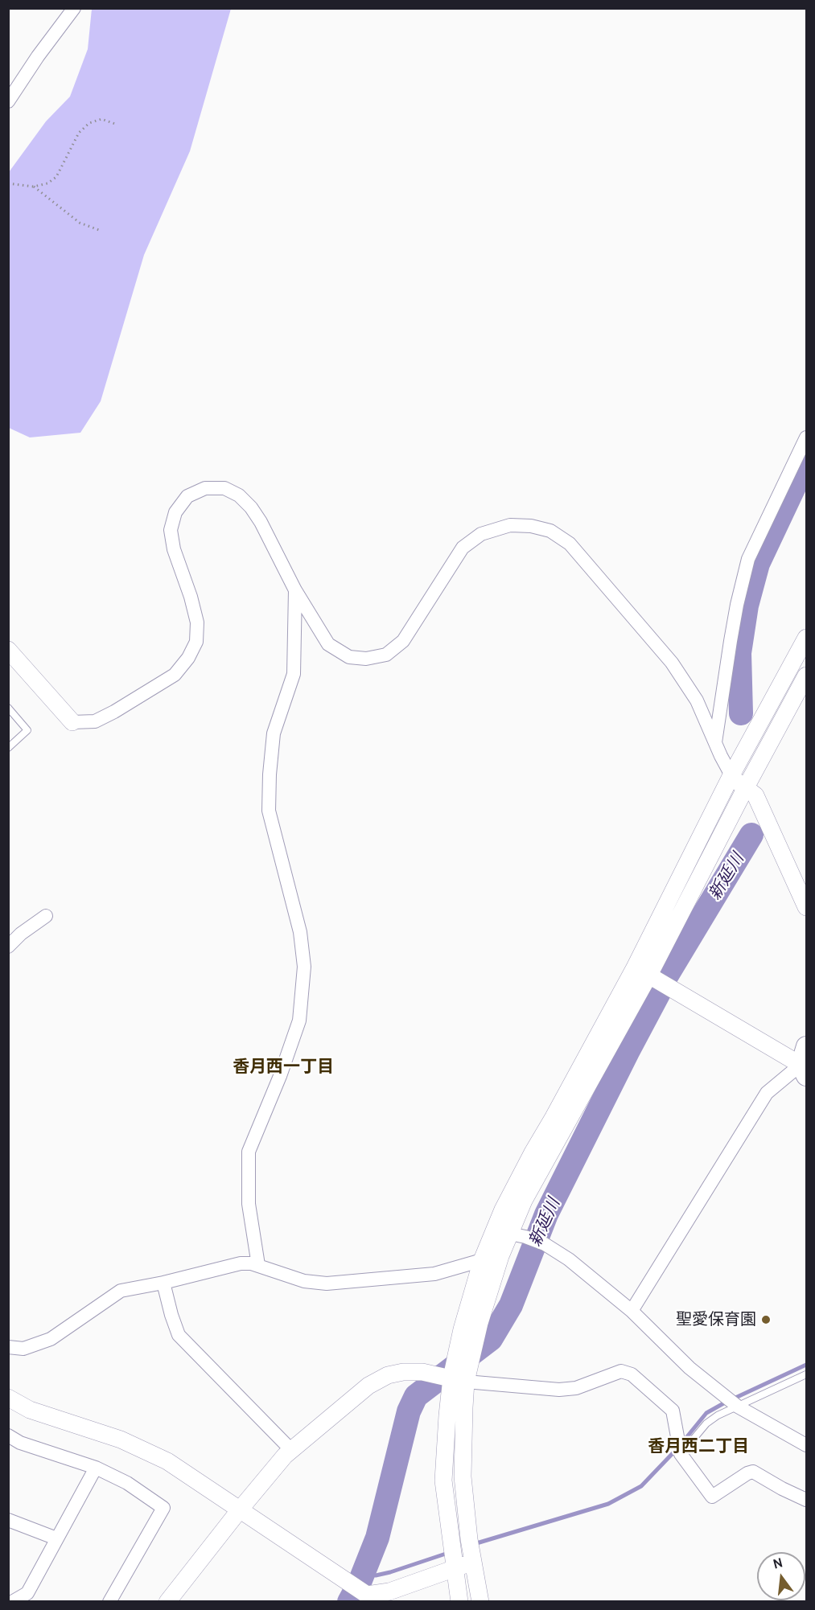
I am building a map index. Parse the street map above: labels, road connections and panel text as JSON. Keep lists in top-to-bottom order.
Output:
{
  "districts": ["香月西一丁目", "香月西二丁目"],
  "water": ["新延川"],
  "places": ["聖愛保育園"],
  "north": "top"
}
